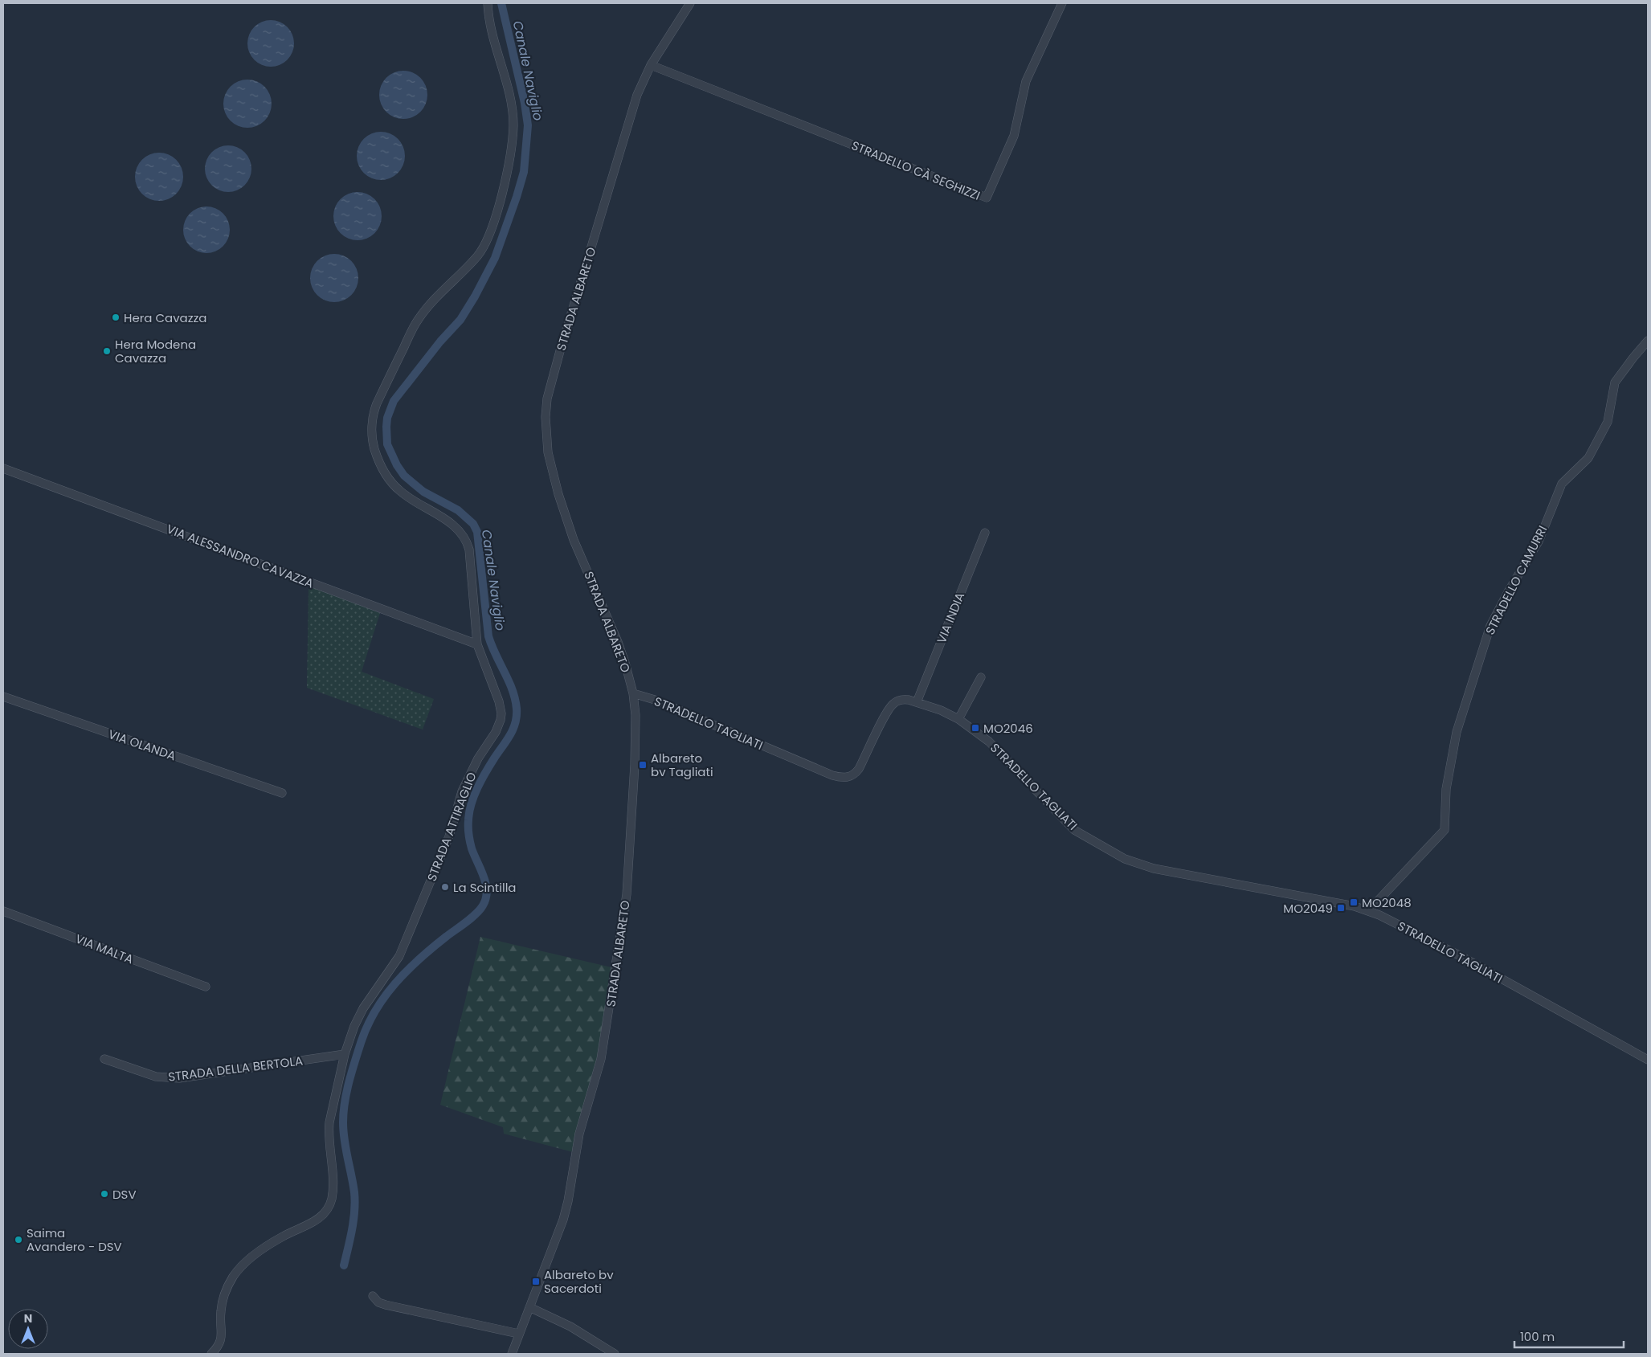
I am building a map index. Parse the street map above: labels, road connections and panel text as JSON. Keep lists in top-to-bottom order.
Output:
{
  "streets": {
    "street": [
      "STRADELLO CÀ SEGHIZZI",
      "STRADA ALBARETO",
      "VIA ALESSANDRO CAVAZZA",
      "STRADELLO CAMURRI",
      "VIA INDIA",
      "STRADELLO TAGLIATI",
      "VIA OLANDA",
      "STRADA ATTIRAGLIO",
      "VIA MALTA",
      "STRADA DELLA BERTOLA"
    ]
  },
  "crossings": [
    ["STRADELLO CÀ SEGHIZZI", "STRADA ALBARETO"],
    ["STRADA ALBARETO", "STRADELLO TAGLIATI"],
    ["VIA ALESSANDRO CAVAZZA", "STRADA ATTIRAGLIO"],
    ["STRADELLO CAMURRI", "STRADELLO TAGLIATI"],
    ["VIA INDIA", "STRADELLO TAGLIATI"],
    ["STRADA ATTIRAGLIO", "STRADA DELLA BERTOLA"]
  ],
  "water": ["Canale Naviglio"],
  "places": {
    "other": [
      "Hera Cavazza",
      "Hera Modena Cavazza",
      "La Scintilla",
      "DSV",
      "Saima Avandero - DSV"
    ],
    "transit": [
      "MO2046",
      "Albareto bv Tagliati",
      "MO2048",
      "MO2049",
      "Albareto bv Sacerdoti"
    ]
  },
  "scale_bar": "100 m",
  "north": "top"
}
